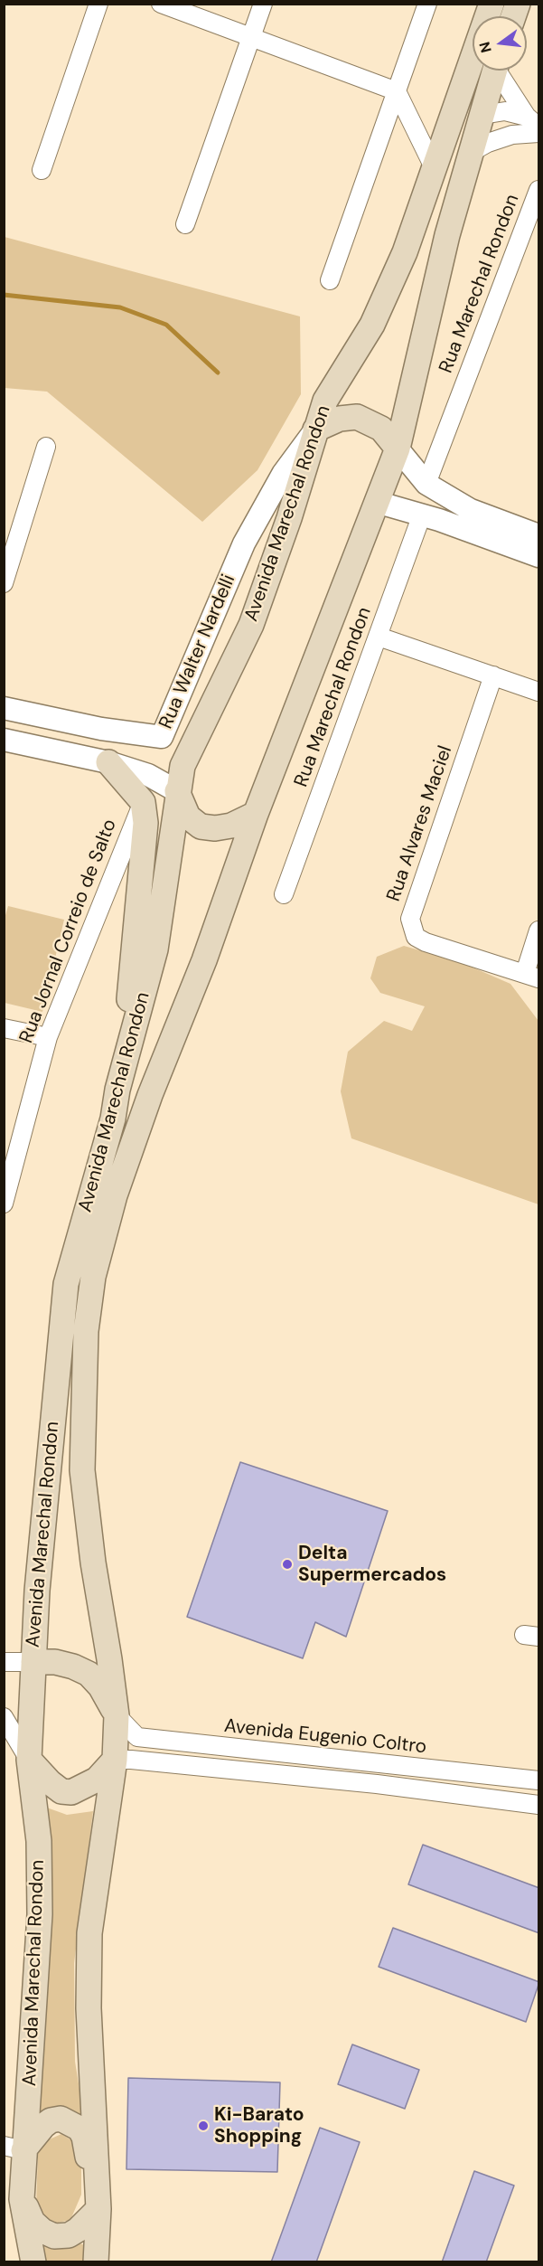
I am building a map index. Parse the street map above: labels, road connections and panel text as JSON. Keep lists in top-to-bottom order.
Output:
{
  "streets": {
    "main road": ["Avenida Marechal Rondon"],
    "street": [
      "Rua Marechal Rondon",
      "Rua Walter Nardelli",
      "Rua Alvares Maciel",
      "Rua Jornal Correio de Salto",
      "Avenida Eugenio Coltro"
    ]
  },
  "crossings": [
    ["Avenida Marechal Rondon", "Rua Walter Nardelli"],
    ["Avenida Marechal Rondon", "Avenida Eugenio Coltro"]
  ],
  "places": ["Delta Supermercados", "Ki-Barato Shopping"],
  "north": "left"
}
